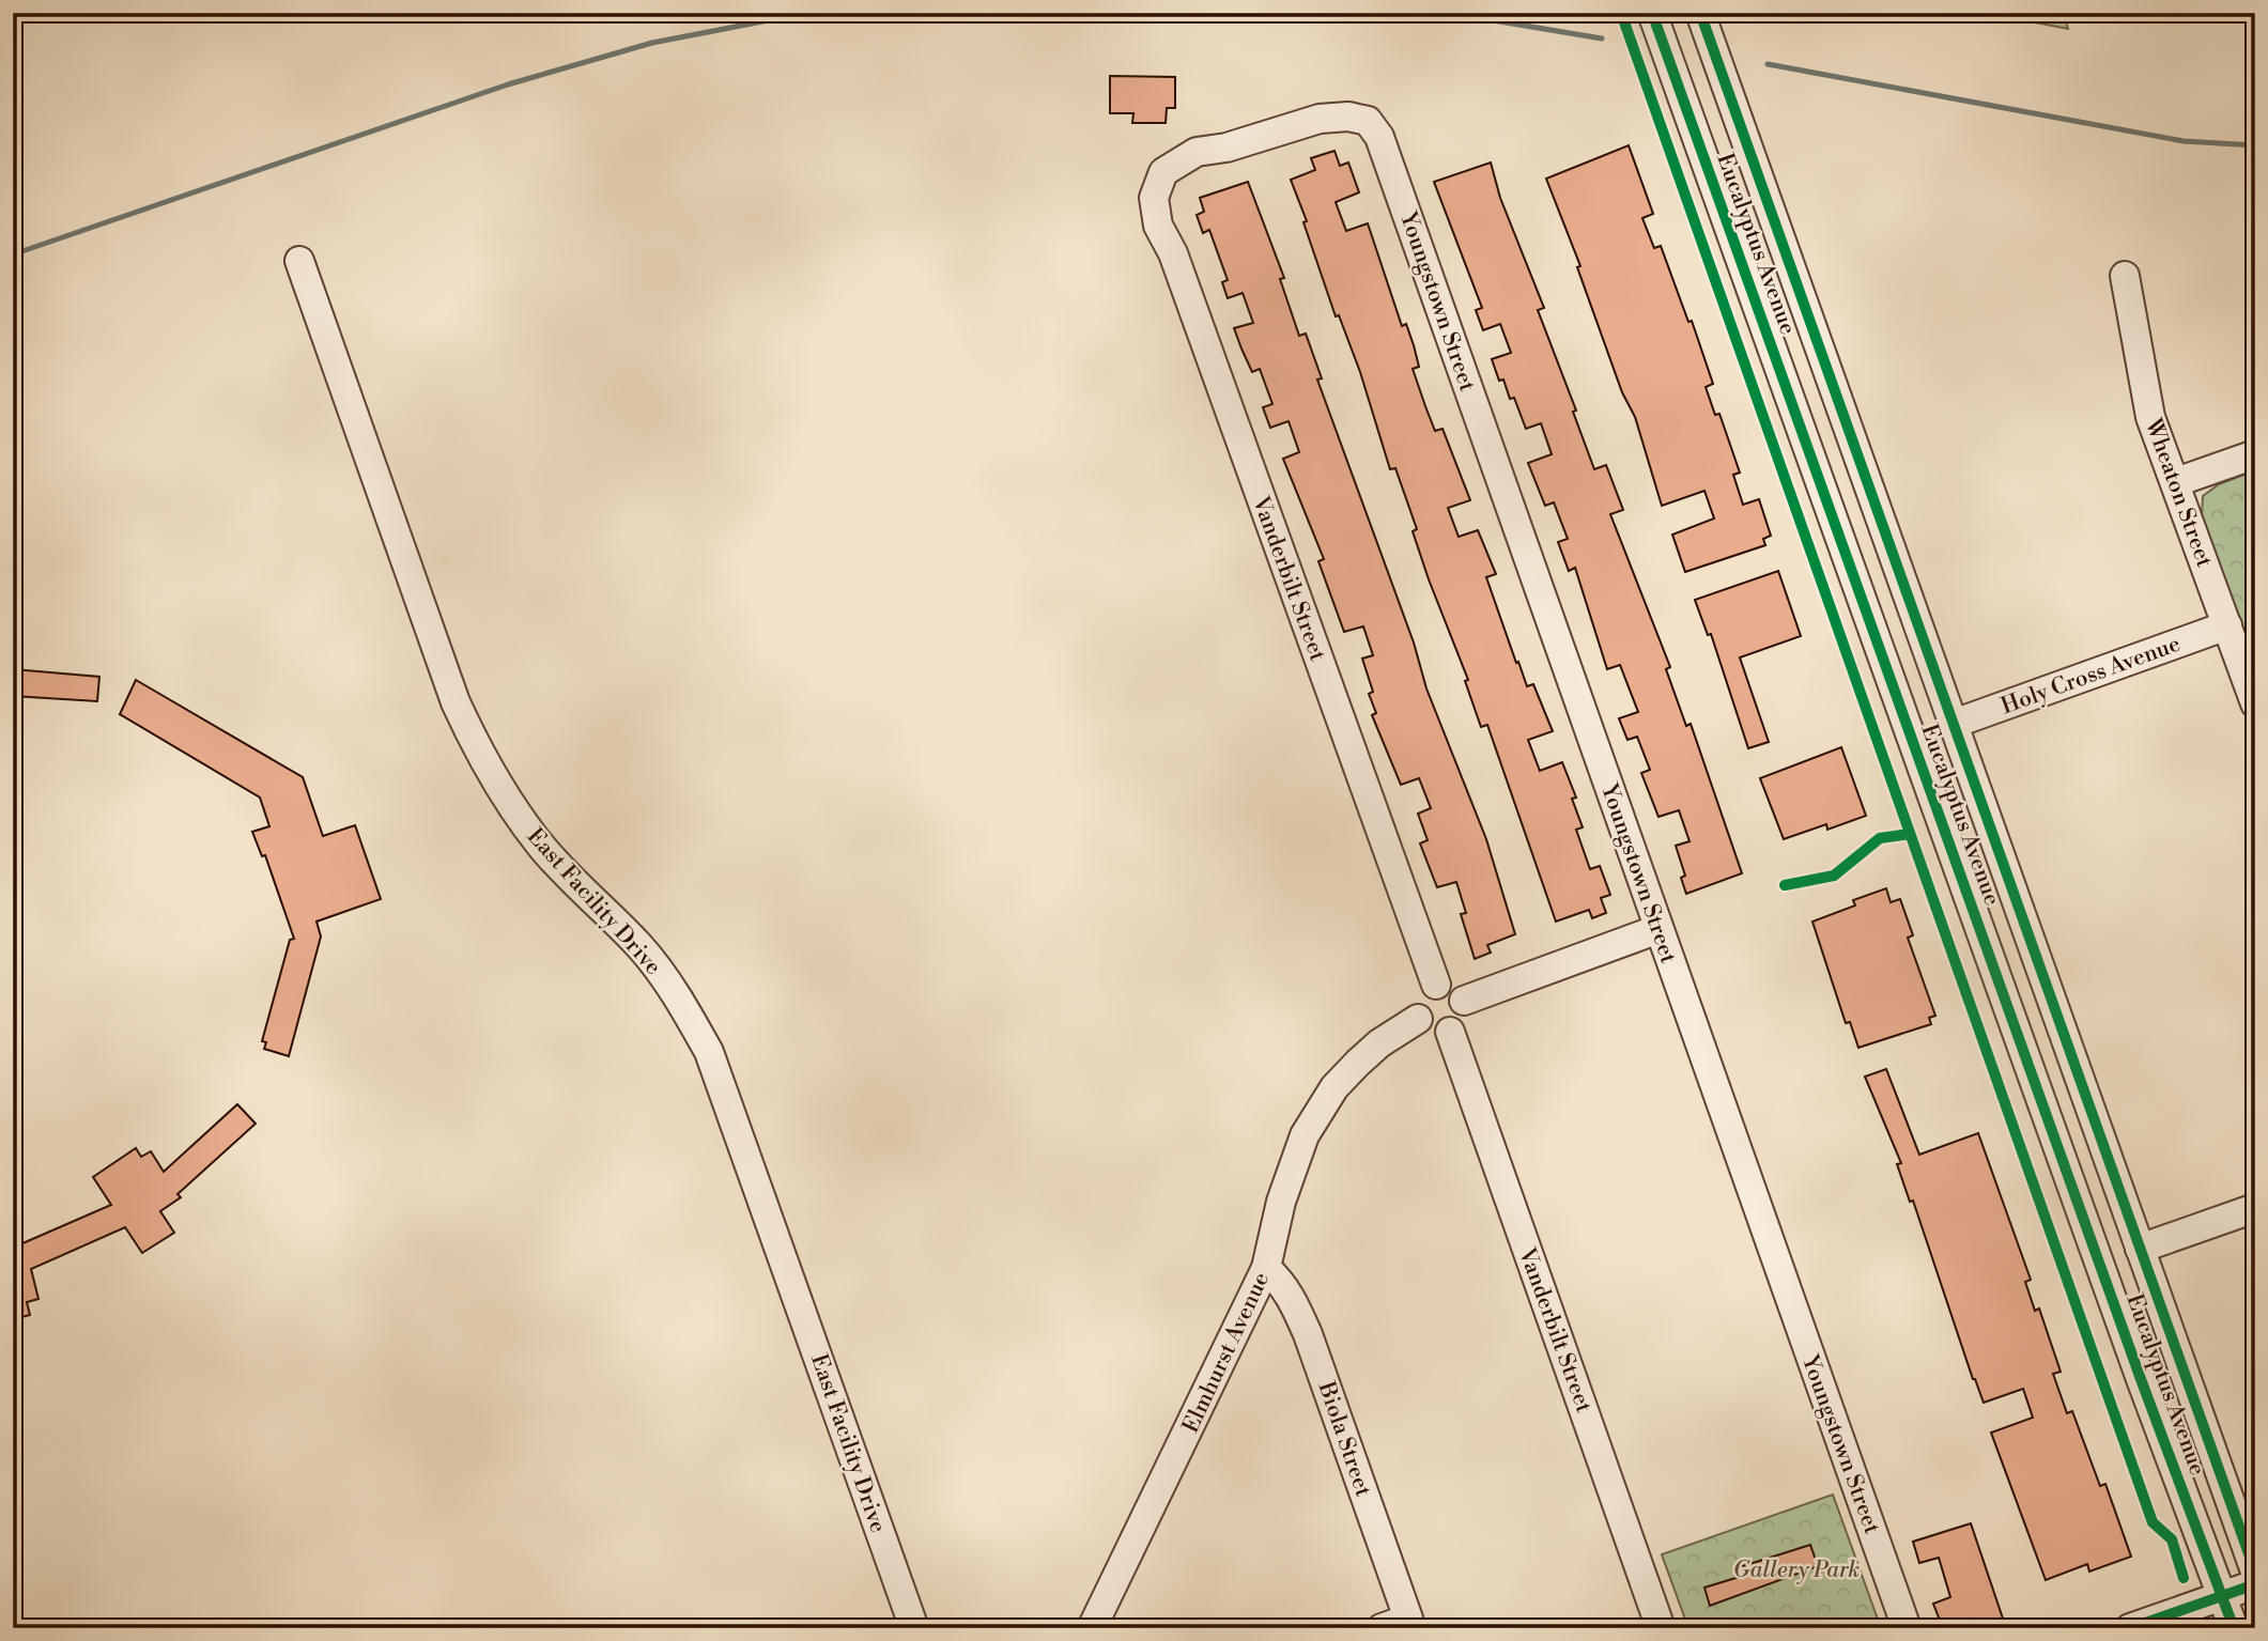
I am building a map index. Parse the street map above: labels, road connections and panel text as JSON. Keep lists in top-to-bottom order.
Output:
{
  "streets": {
    "street": [
      "Eucalyptus Avenue",
      "Youngstown Street",
      "Wheaton Street",
      "Vanderbilt Street",
      "Holy Cross Avenue",
      "East Facility Drive",
      "Elmhurst Avenue",
      "Biola Street"
    ]
  },
  "crossings": [
    ["Eucalyptus Avenue", "Holy Cross Avenue"],
    ["Youngstown Street", "Vanderbilt Street"],
    ["Wheaton Street", "Holy Cross Avenue"],
    ["Vanderbilt Street", "Elmhurst Avenue"],
    ["Elmhurst Avenue", "Biola Street"]
  ],
  "parks": ["Gallery Park"]
}
